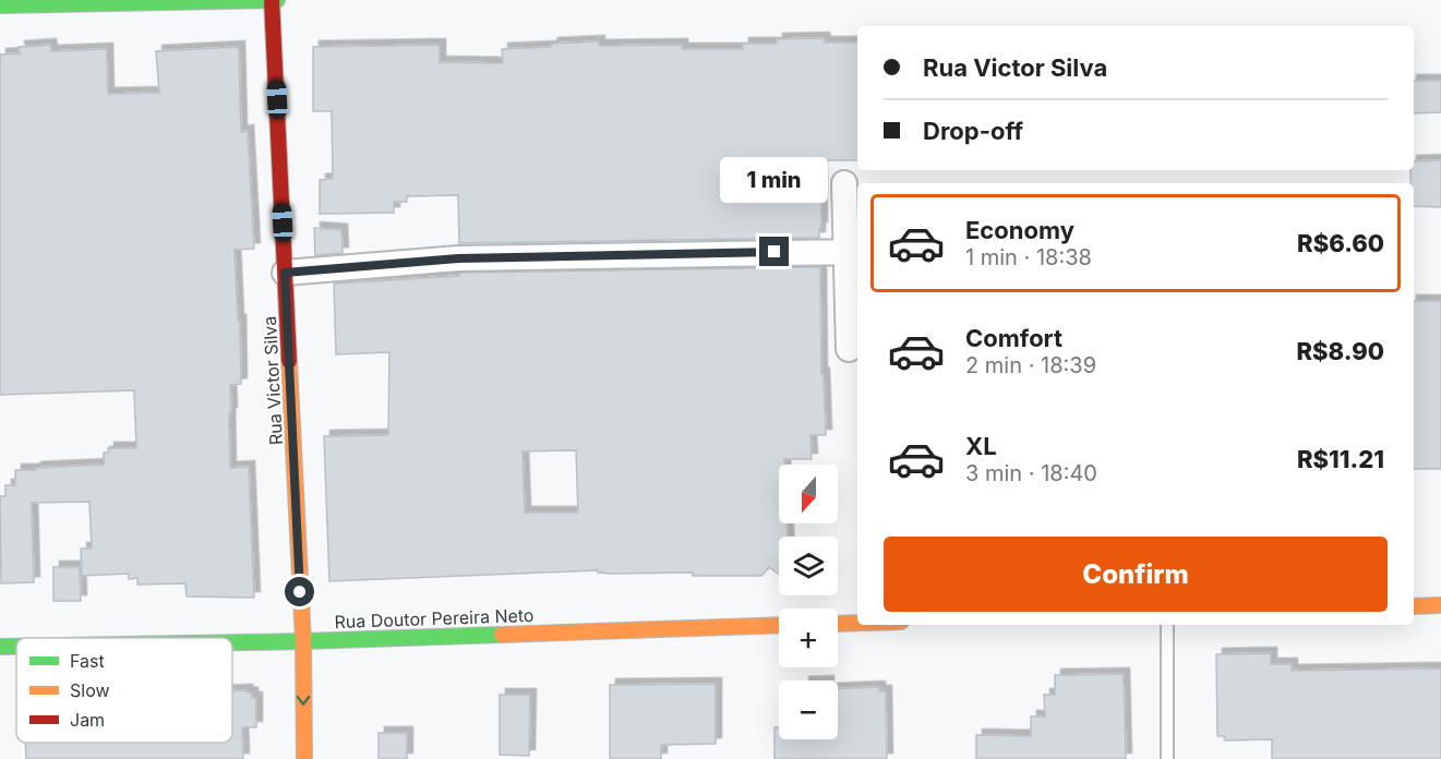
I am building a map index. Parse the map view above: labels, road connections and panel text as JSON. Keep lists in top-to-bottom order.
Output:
{
  "streets": {
    "street": ["Rua Victor Silva", "Rua Doutor Pereira Neto"]
  },
  "crossings": [
    ["Rua Victor Silva", "Rua Doutor Pereira Neto"]
  ],
  "legend": ["Fast", "Slow", "Jam"],
  "north": "bottom",
  "page": {
    "banner": ["Rua Victor Silva", "Drop-off"],
    "bubble": "1 min",
    "list": [
      {
        "name": "Economy",
        "note": "1 min · 18:38",
        "value": "R$6.60"
      },
      {
        "name": "Comfort",
        "note": "2 min · 18:39",
        "value": "R$8.90"
      },
      {
        "name": "XL",
        "note": "3 min · 18:40",
        "value": "R$11.21"
      }
    ],
    "map_buttons": ["+", "−"],
    "buttons": "Confirm"
  }
}
